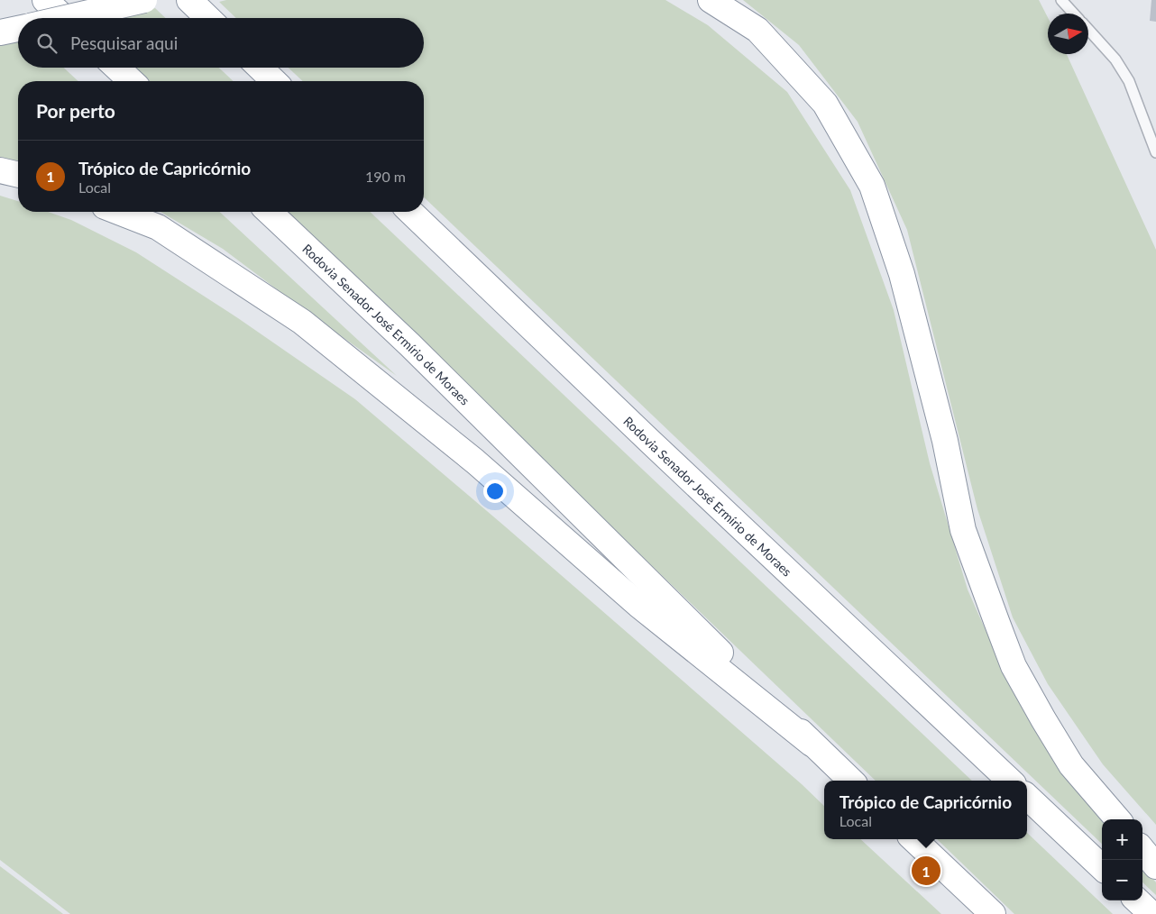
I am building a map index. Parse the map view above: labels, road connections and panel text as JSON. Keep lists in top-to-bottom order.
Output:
{
  "streets": {
    "highway": ["Rodovia Senador José Ermírio de Moraes"]
  },
  "north": "right",
  "page": {
    "search": "Pesquisar aqui",
    "heading": "Por perto",
    "list": [
      {
        "mark": "1",
        "name": "Trópico de Capricórnio",
        "note": "Local",
        "value": "190 m"
      }
    ],
    "popup": ["Trópico de Capricórnio", "Local"],
    "map_buttons": ["+", "−"],
    "pins": "1"
  }
}
